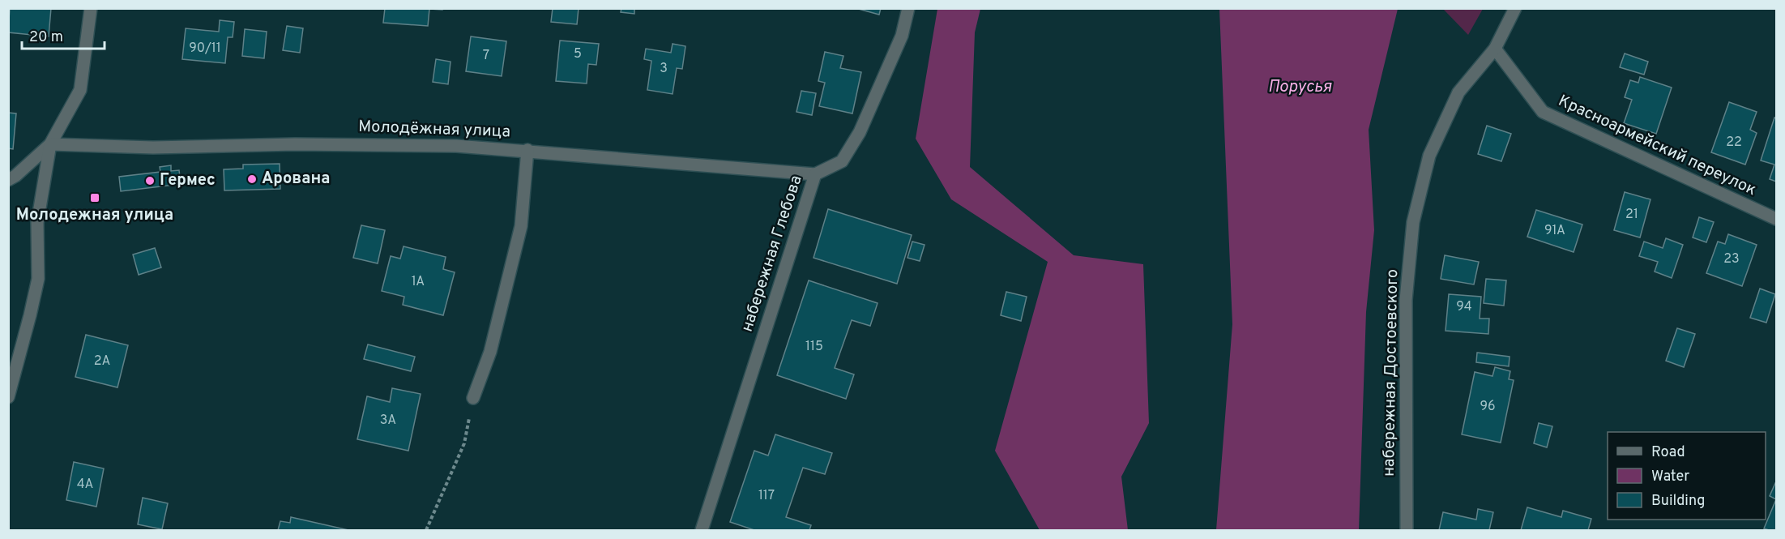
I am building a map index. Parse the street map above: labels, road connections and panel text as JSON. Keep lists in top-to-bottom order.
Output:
{
  "streets": {
    "street": [
      "Молодёжная улица",
      "Красноармейский переулок",
      "набережная Глебова",
      "набережная Достоевского"
    ]
  },
  "crossings": [
    ["Молодёжная улица", "набережная Глебова"],
    ["Красноармейский переулок", "набережная Достоевского"]
  ],
  "water": ["Порусья"],
  "places": {
    "other": ["Арована", "Гермес"],
    "transit": ["Молодежная улица"]
  },
  "house_numbers": [
    "90/11",
    "5",
    "7",
    "3",
    "22",
    "21",
    "91А",
    "23",
    "1А",
    "94",
    "115",
    "2А",
    "96",
    "3А",
    "4А",
    "117"
  ],
  "legend": ["Road", "Water", "Building"],
  "scale_bar": "20 m"
}
